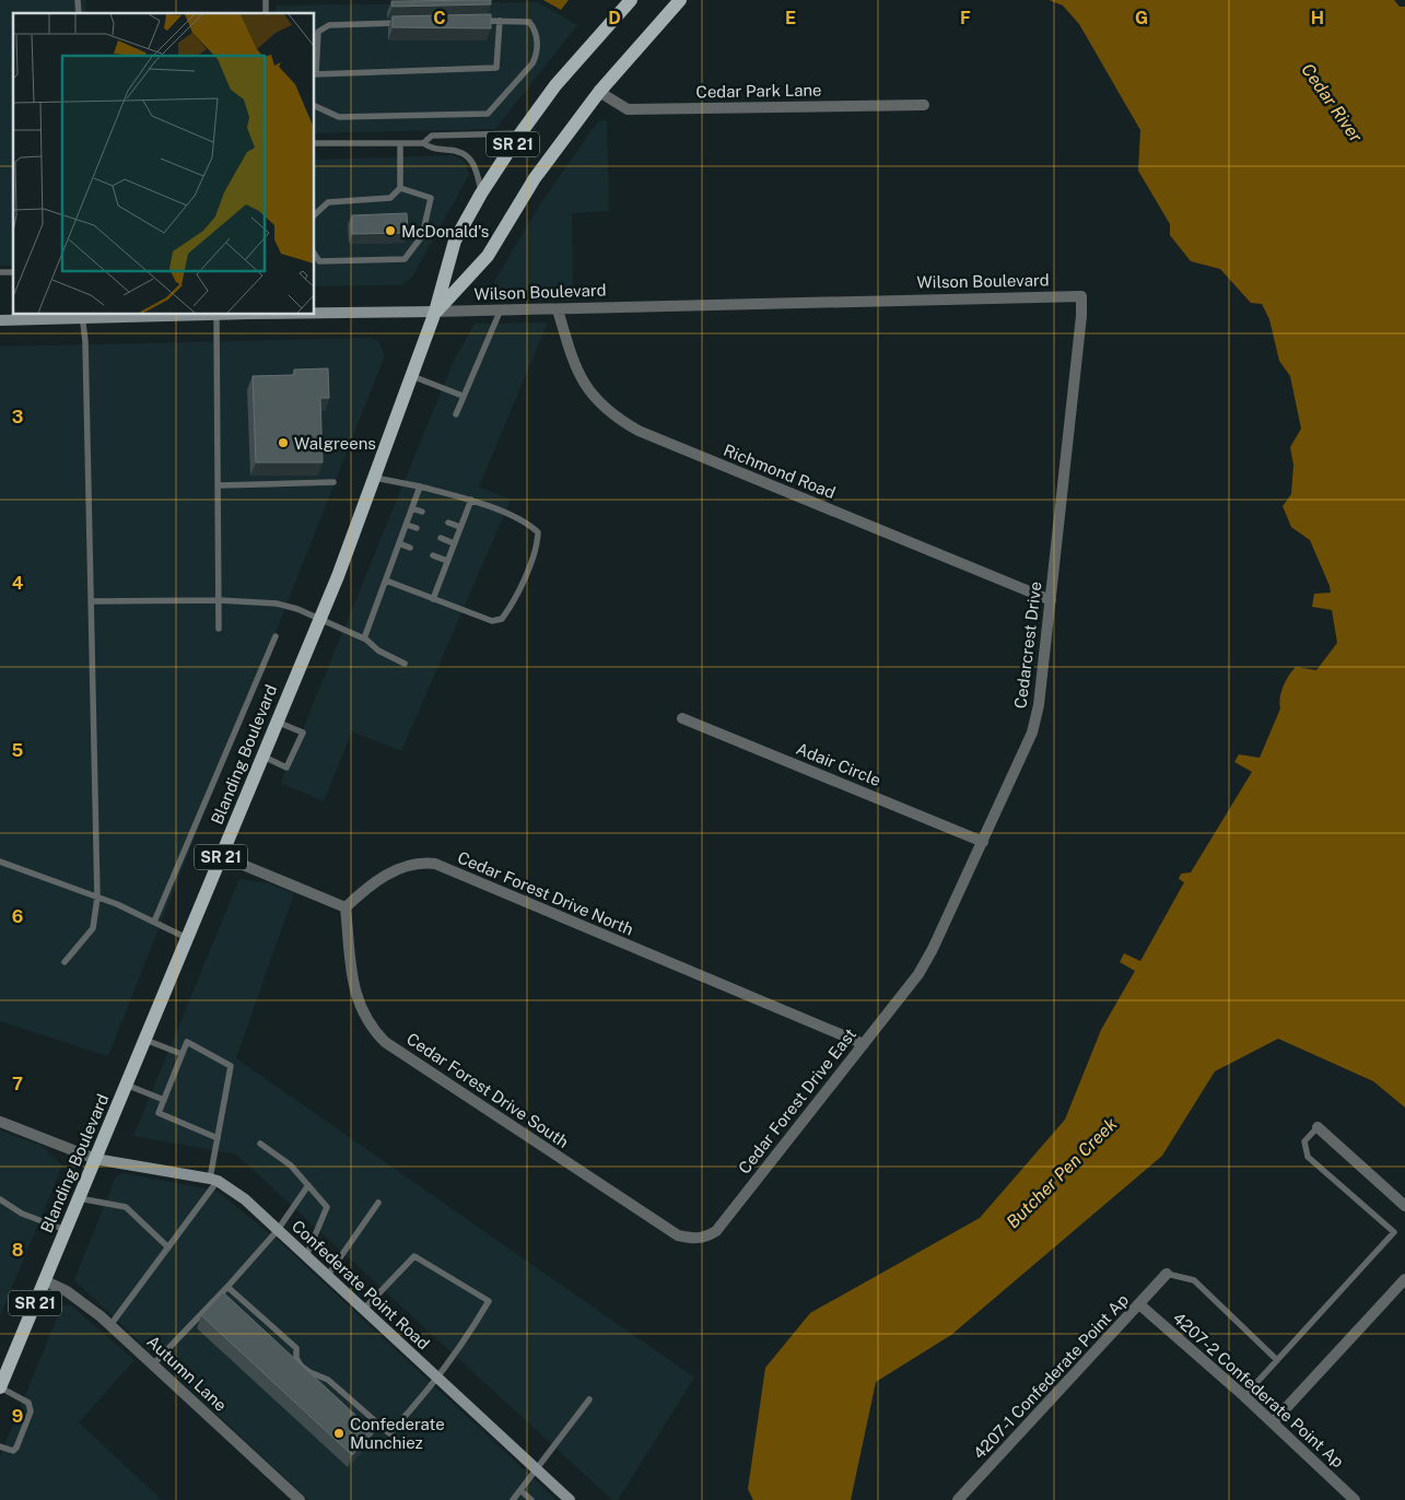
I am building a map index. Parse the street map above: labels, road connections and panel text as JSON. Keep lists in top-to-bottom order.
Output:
{
  "streets": {
    "main road": ["SR 21", "Blanding Boulevard"],
    "street": [
      "Cedar Park Lane",
      "Wilson Boulevard",
      "Richmond Road",
      "Cedarcrest Drive",
      "Adair Circle",
      "Cedar Forest Drive North",
      "Cedar Forest Drive South",
      "Cedar Forest Drive East",
      "Confederate Point Road",
      "Autumn Lane",
      "4207-1 Confederate Point Ap",
      "4207-2 Confederate Point Ap"
    ]
  },
  "crossings": [
    ["Cedar Park Lane", "Blanding Boulevard"],
    ["Wilson Boulevard", "Richmond Road"],
    ["Wilson Boulevard", "Cedarcrest Drive"],
    ["Wilson Boulevard", "Blanding Boulevard"],
    ["Richmond Road", "Cedarcrest Drive"],
    ["Cedarcrest Drive", "Adair Circle"],
    ["Cedarcrest Drive", "Cedar Forest Drive East"],
    ["Blanding Boulevard", "Confederate Point Road"],
    ["Blanding Boulevard", "Autumn Lane"],
    ["Cedar Forest Drive North", "Cedar Forest Drive South"],
    ["Cedar Forest Drive North", "Cedar Forest Drive East"],
    ["Cedar Forest Drive South", "Cedar Forest Drive East"],
    ["4207-1 Confederate Point Ap", "4207-2 Confederate Point Ap"]
  ],
  "water": ["Cedar River", "Butcher Pen Creek"],
  "places": ["McDonald's", "Walgreens", "Confederate Munchiez"],
  "grid": {
    "columns": [
      "C",
      "D",
      "E",
      "F",
      "G",
      "H"
    ],
    "rows": [
      "3",
      "4",
      "5",
      "6",
      "7",
      "8",
      "9"
    ]
  }
}
